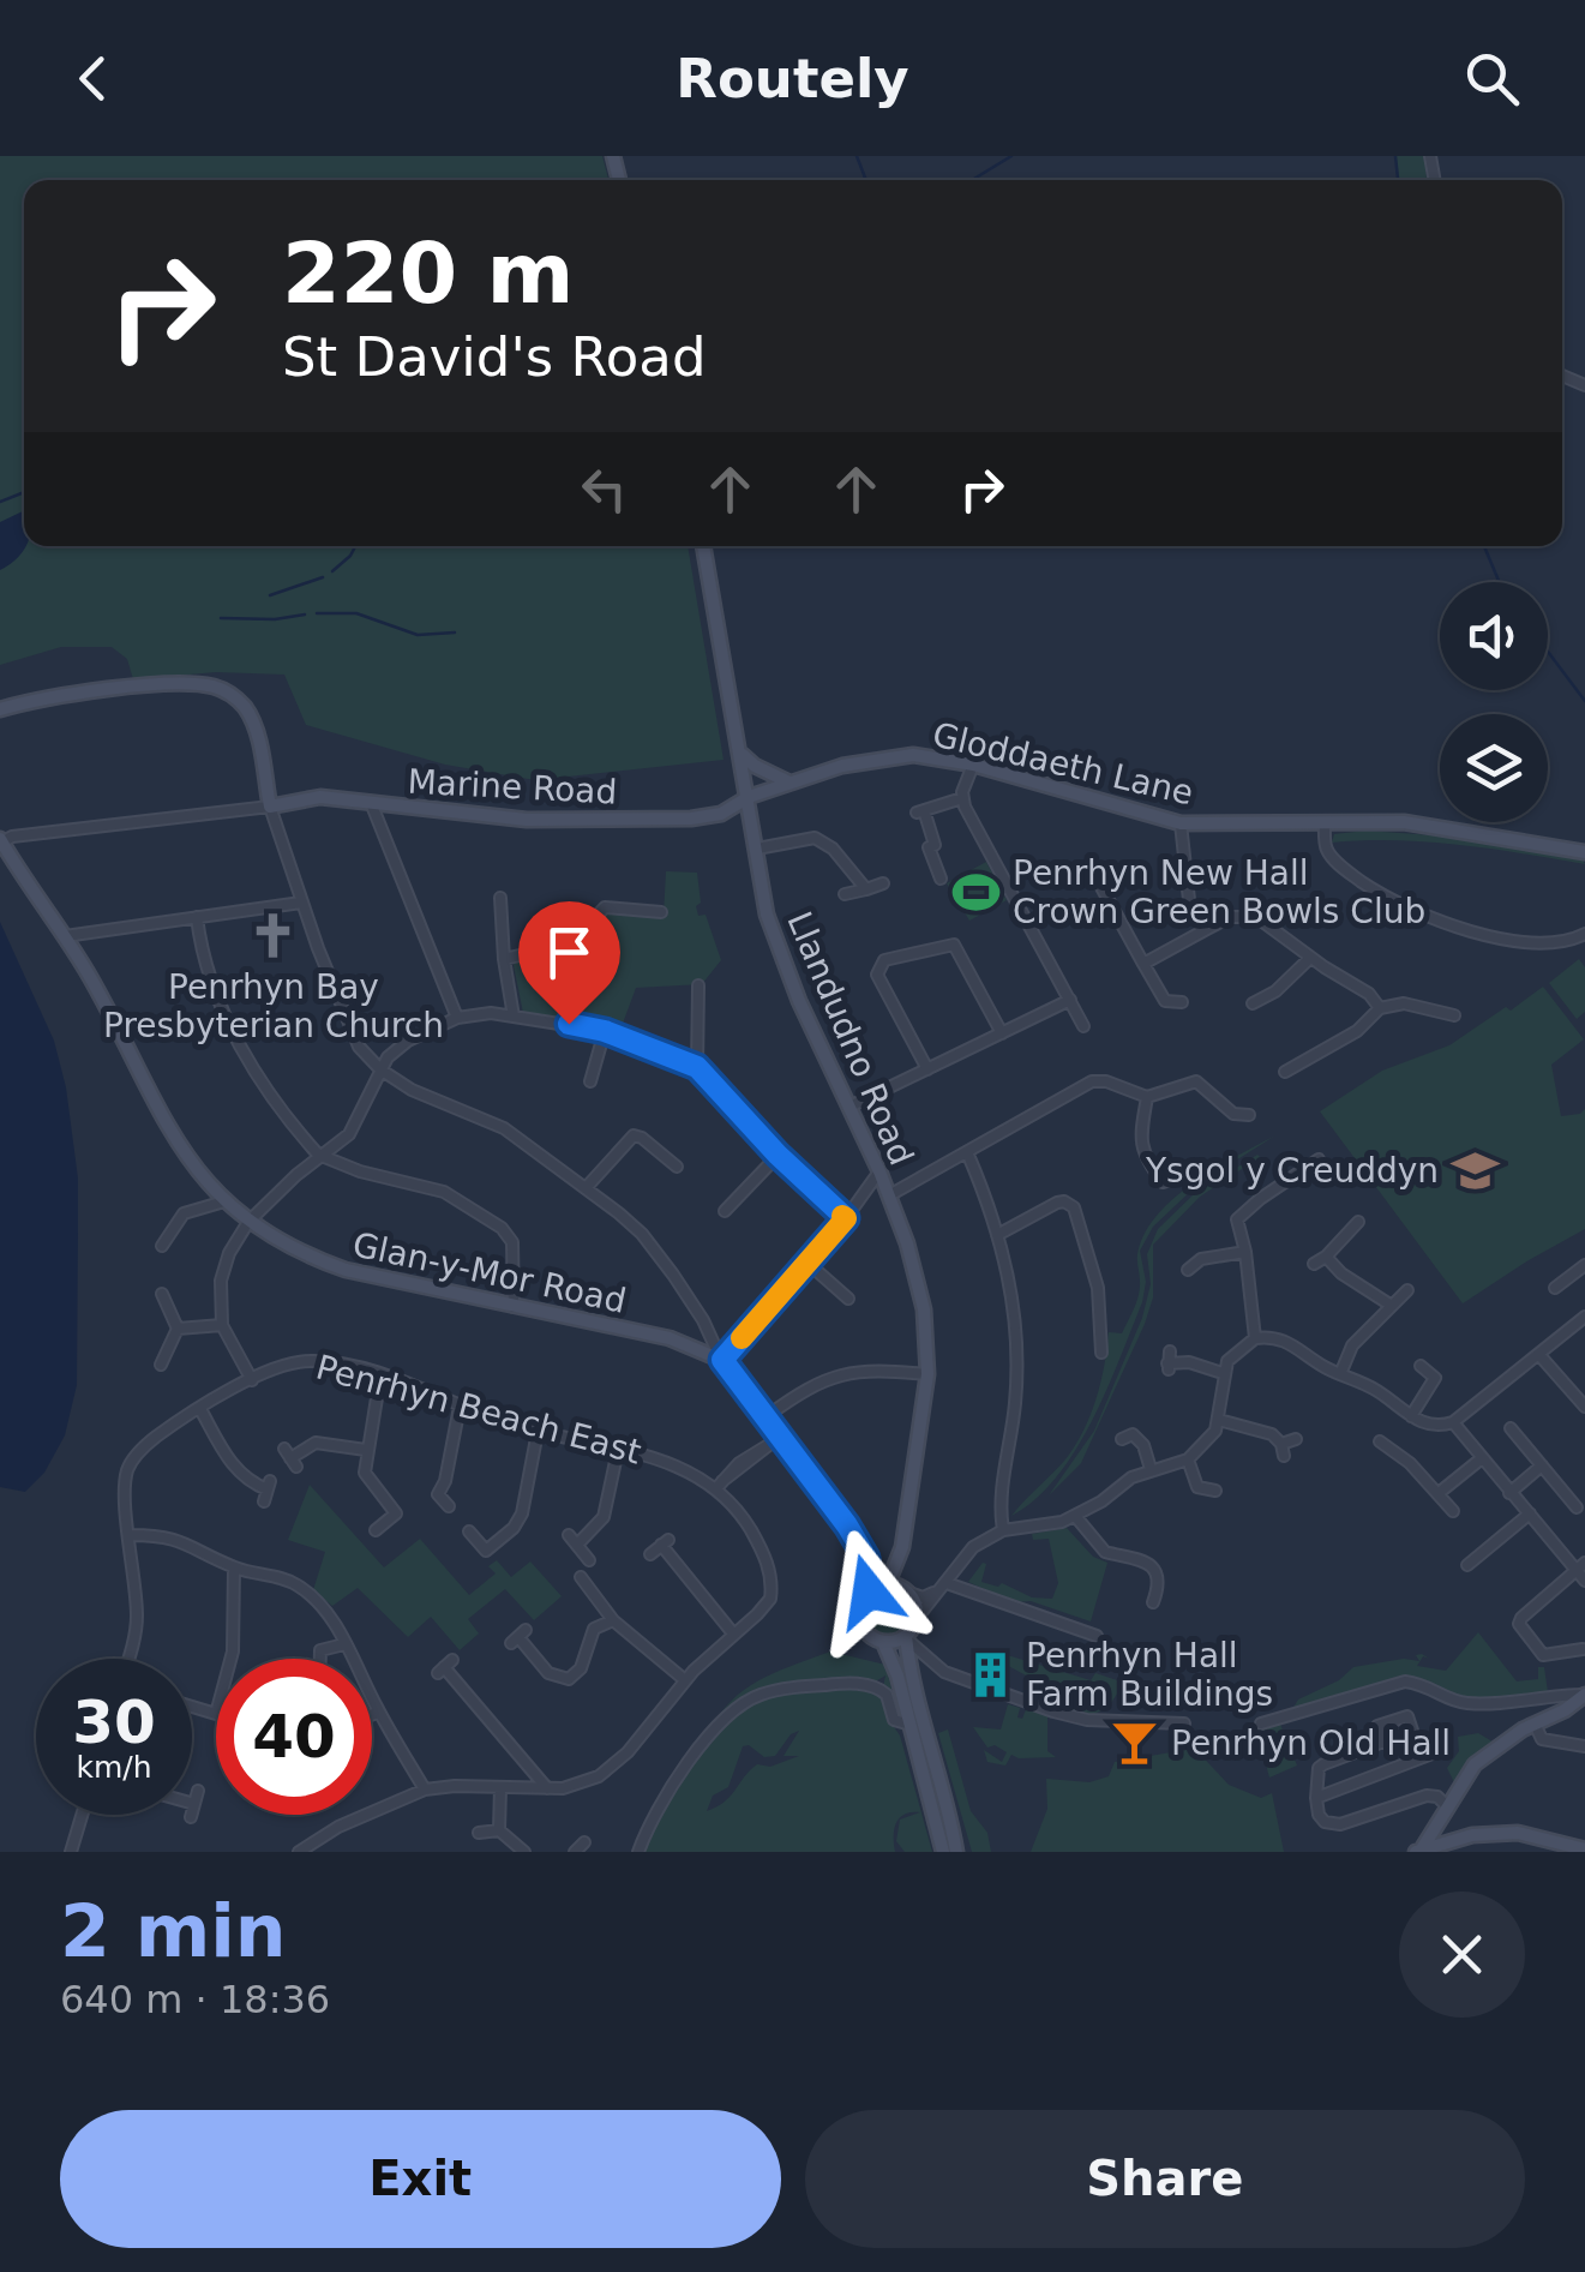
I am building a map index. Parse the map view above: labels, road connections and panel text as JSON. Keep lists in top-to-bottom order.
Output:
{
  "streets": {
    "street": [
      "Gloddaeth Lane",
      "Marine Road",
      "Llandudno Road",
      "Glan-y-Mor Road",
      "Penrhyn Beach East"
    ]
  },
  "crossings": [
    ["Gloddaeth Lane", "Marine Road"],
    ["Gloddaeth Lane", "Llandudno Road"],
    ["Marine Road", "Llandudno Road"]
  ],
  "places": {
    "sports": ["Penrhyn New Hall Crown Green Bowls Club"],
    "church": ["Penrhyn Bay Presbyterian Church"],
    "school or university": ["Ysgol y Creuddyn"],
    "building": ["Penrhyn Hall Farm Buildings"],
    "bar": ["Penrhyn Old Hall"]
  },
  "page": {
    "header": "Routely",
    "turn": ["220 m", "St David's Road"],
    "speed": "30 km/h",
    "limit": "40",
    "heading": ["2 min", "640 m · 18:36"],
    "buttons": ["Exit", "Share"]
  }
}
